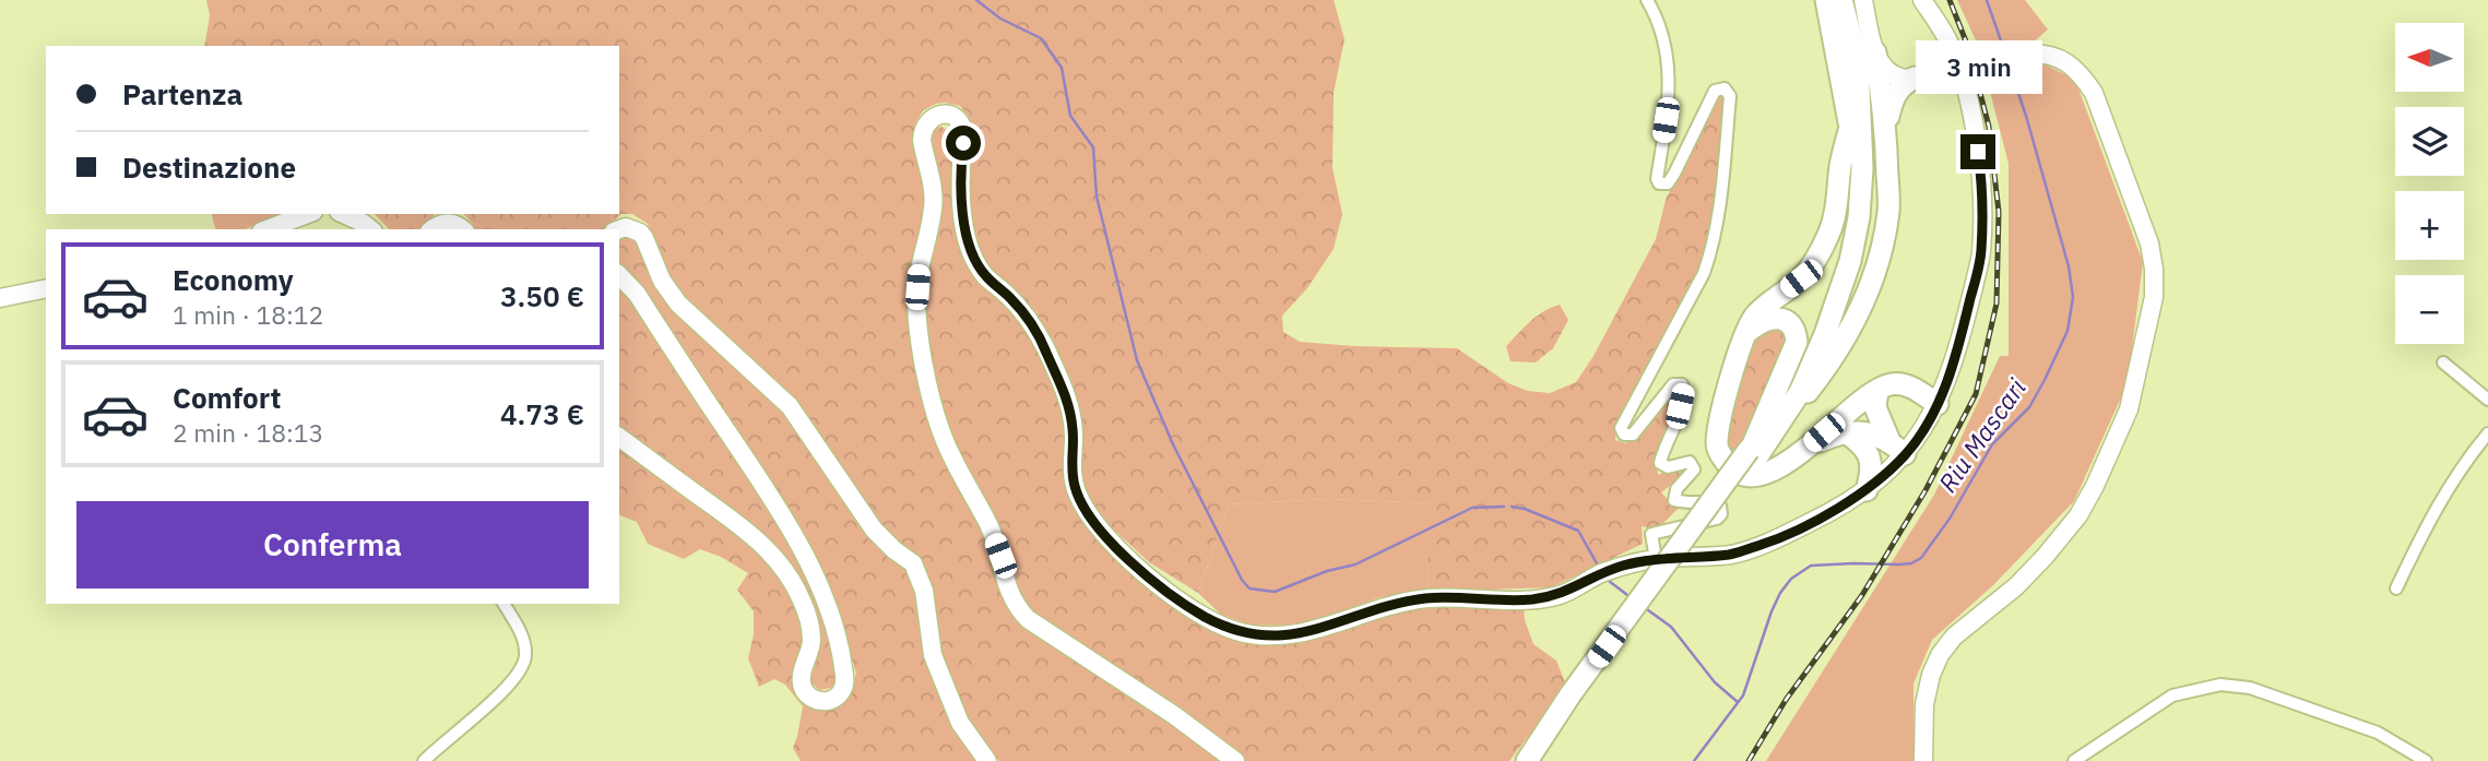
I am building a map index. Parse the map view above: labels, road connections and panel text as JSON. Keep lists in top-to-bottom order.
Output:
{
  "water": ["Riu Mascari"],
  "north": "left",
  "page": {
    "map_buttons": ["+", "−"],
    "bubble": "3 min",
    "banner": ["Partenza", "Destinazione"],
    "list": [
      {
        "name": "Economy",
        "note": "1 min · 18:12",
        "value": "3.50 €"
      },
      {
        "name": "Comfort",
        "note": "2 min · 18:13",
        "value": "4.73 €"
      }
    ],
    "buttons": "Conferma"
  }
}
